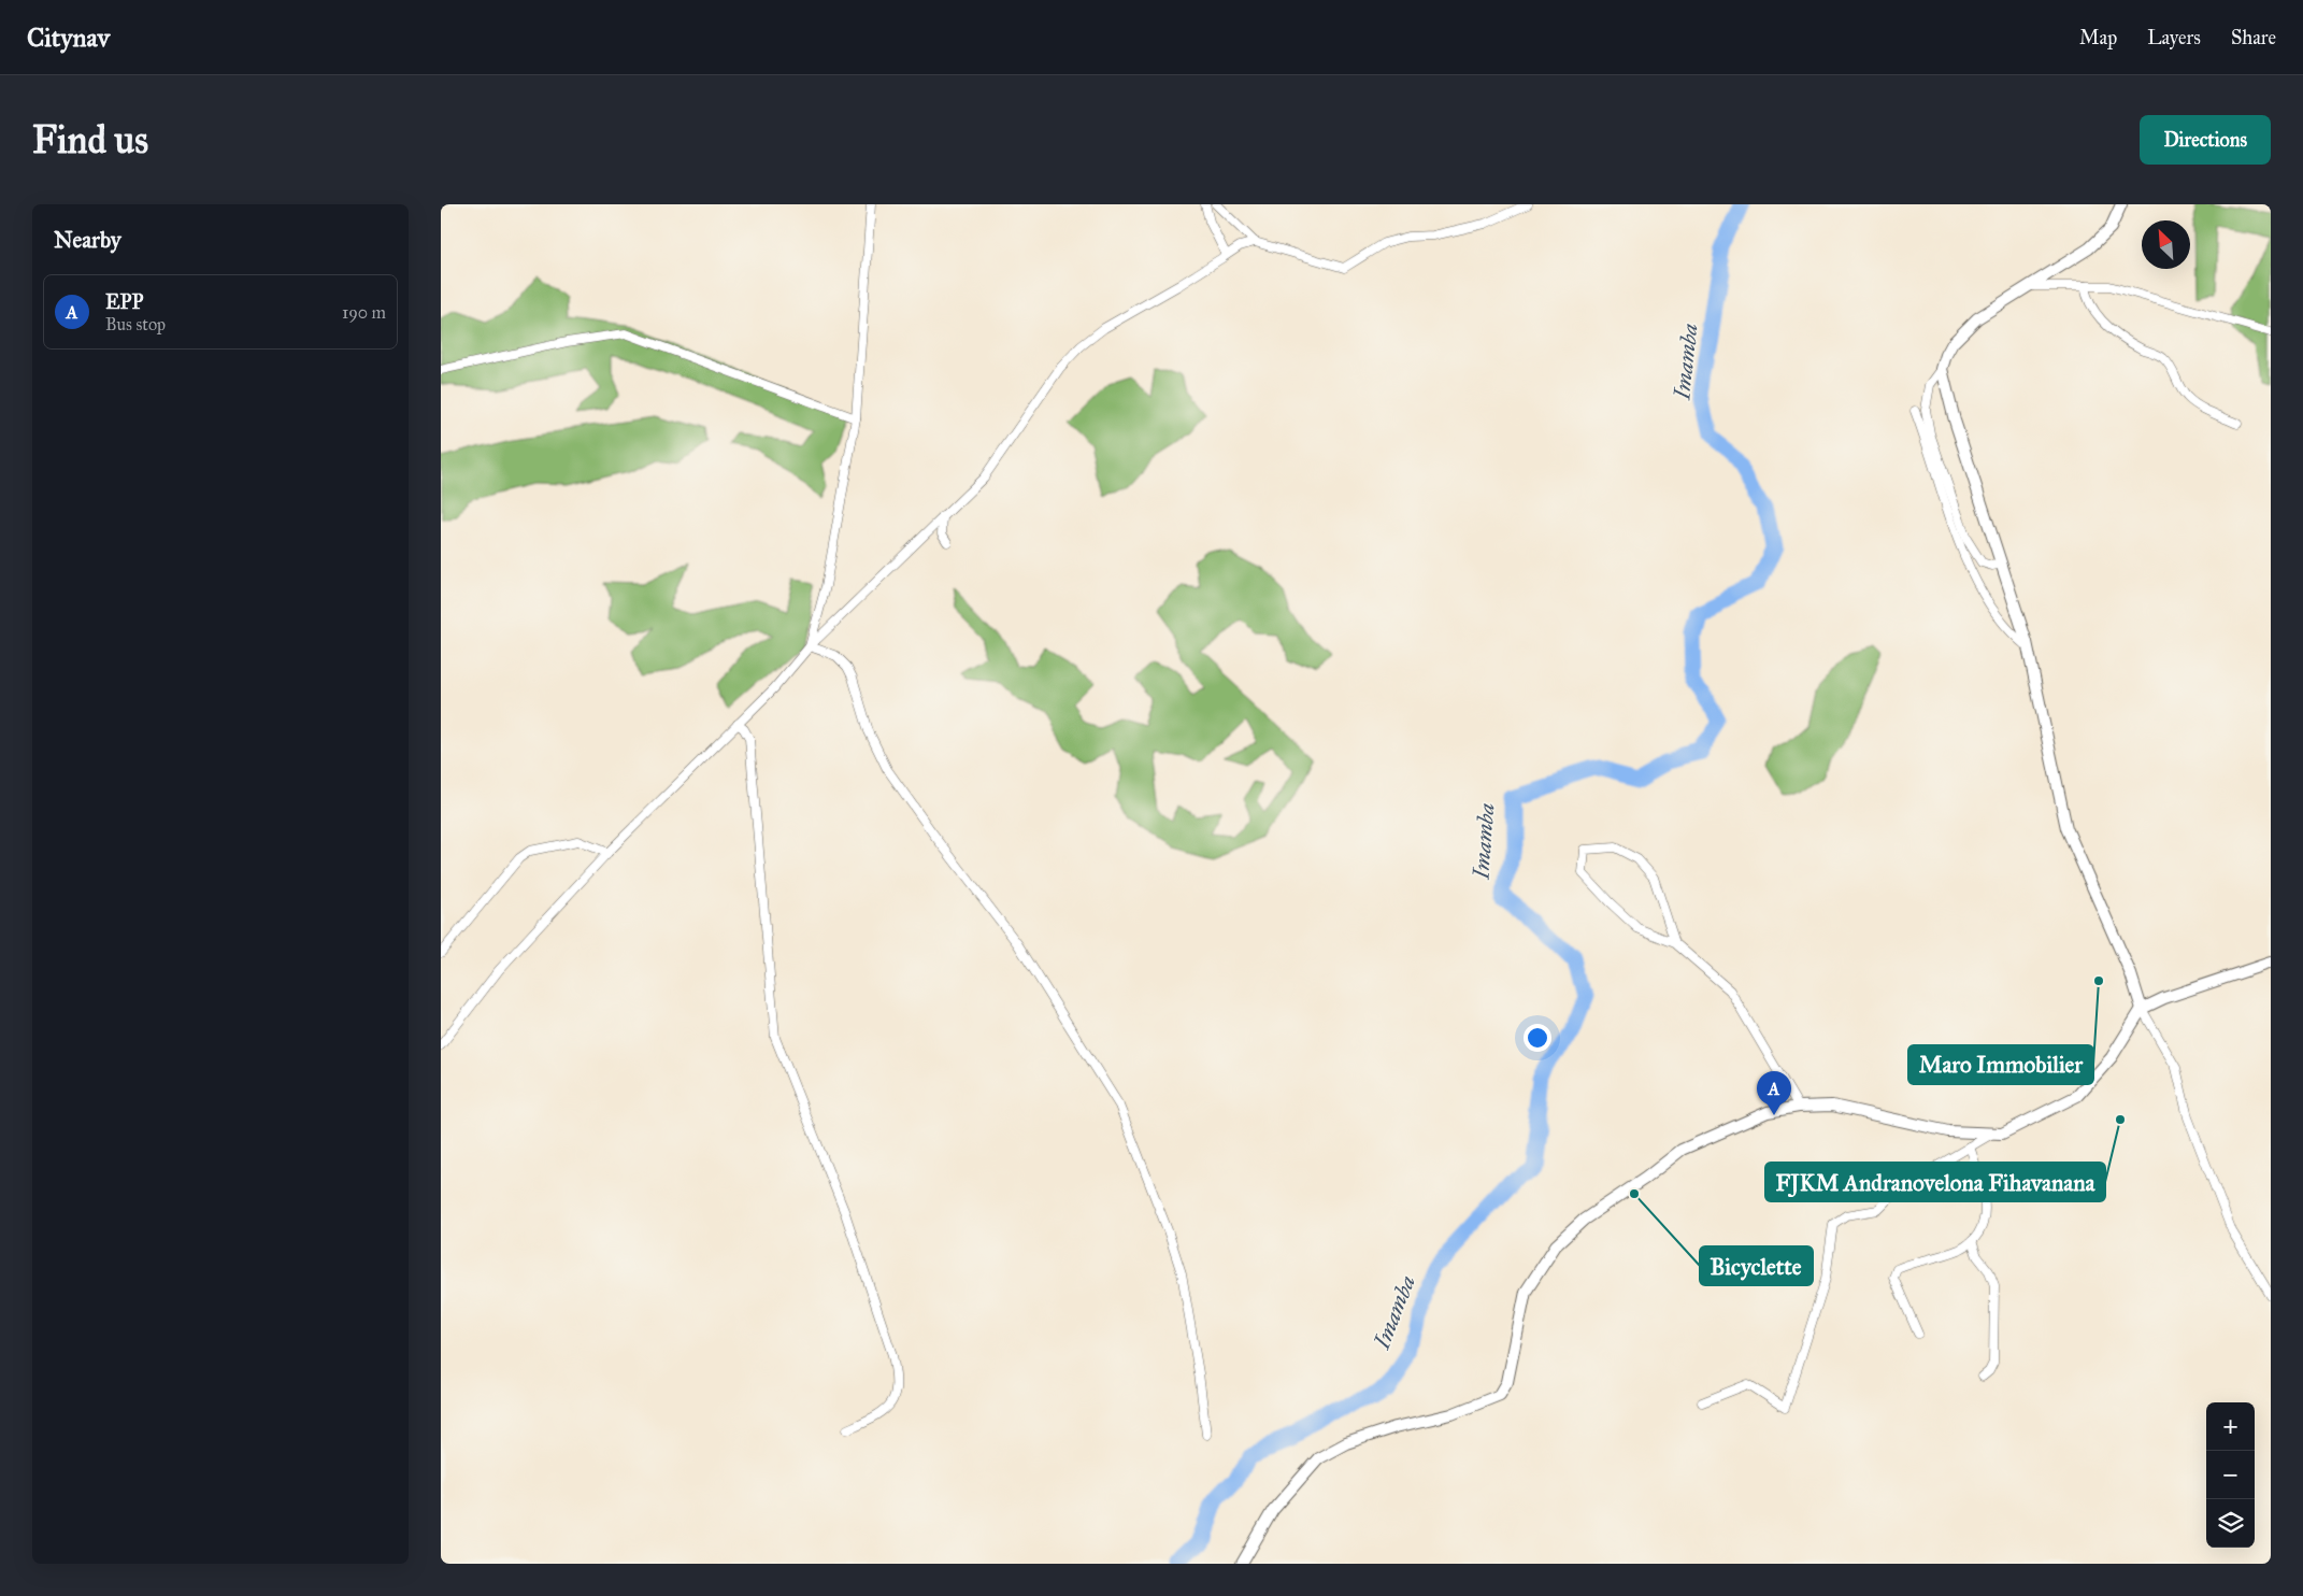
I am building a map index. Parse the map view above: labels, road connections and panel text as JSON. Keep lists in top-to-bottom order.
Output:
{
  "water": ["Imamba"],
  "places": ["Maro Immobilier", "FJKM Andranovelona Fihavanana", "Bicyclette"],
  "north": "top left",
  "page": {
    "header": "Citynav",
    "nav": ["Map", "Layers", "Share"],
    "buttons": "Directions",
    "title": "Find us",
    "heading": "Nearby",
    "list": [
      {
        "mark": "A",
        "name": "EPP",
        "note": "Bus stop",
        "value": "190 m"
      }
    ],
    "pins": "A",
    "map_buttons": ["+", "−"]
  }
}
